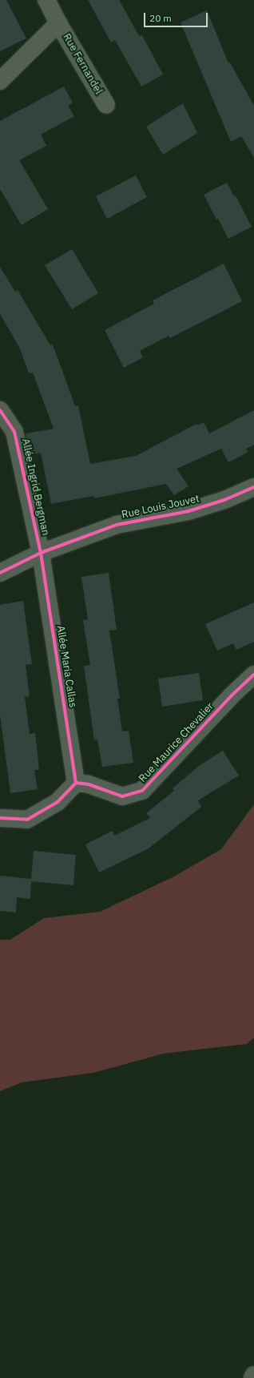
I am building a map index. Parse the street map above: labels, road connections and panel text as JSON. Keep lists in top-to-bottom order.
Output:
{
  "streets": {
    "street": [
      "Rue Fernandel",
      "Allée Ingrid Bergman",
      "Rue Louis Jouvet",
      "Allée Maria Callas",
      "Rue Maurice Chevalier"
    ]
  },
  "crossings": [
    ["Allée Ingrid Bergman", "Rue Louis Jouvet"],
    ["Allée Ingrid Bergman", "Allée Maria Callas"],
    ["Rue Louis Jouvet", "Allée Maria Callas"],
    ["Allée Maria Callas", "Rue Maurice Chevalier"]
  ],
  "scale_bar": "20 m"
}
